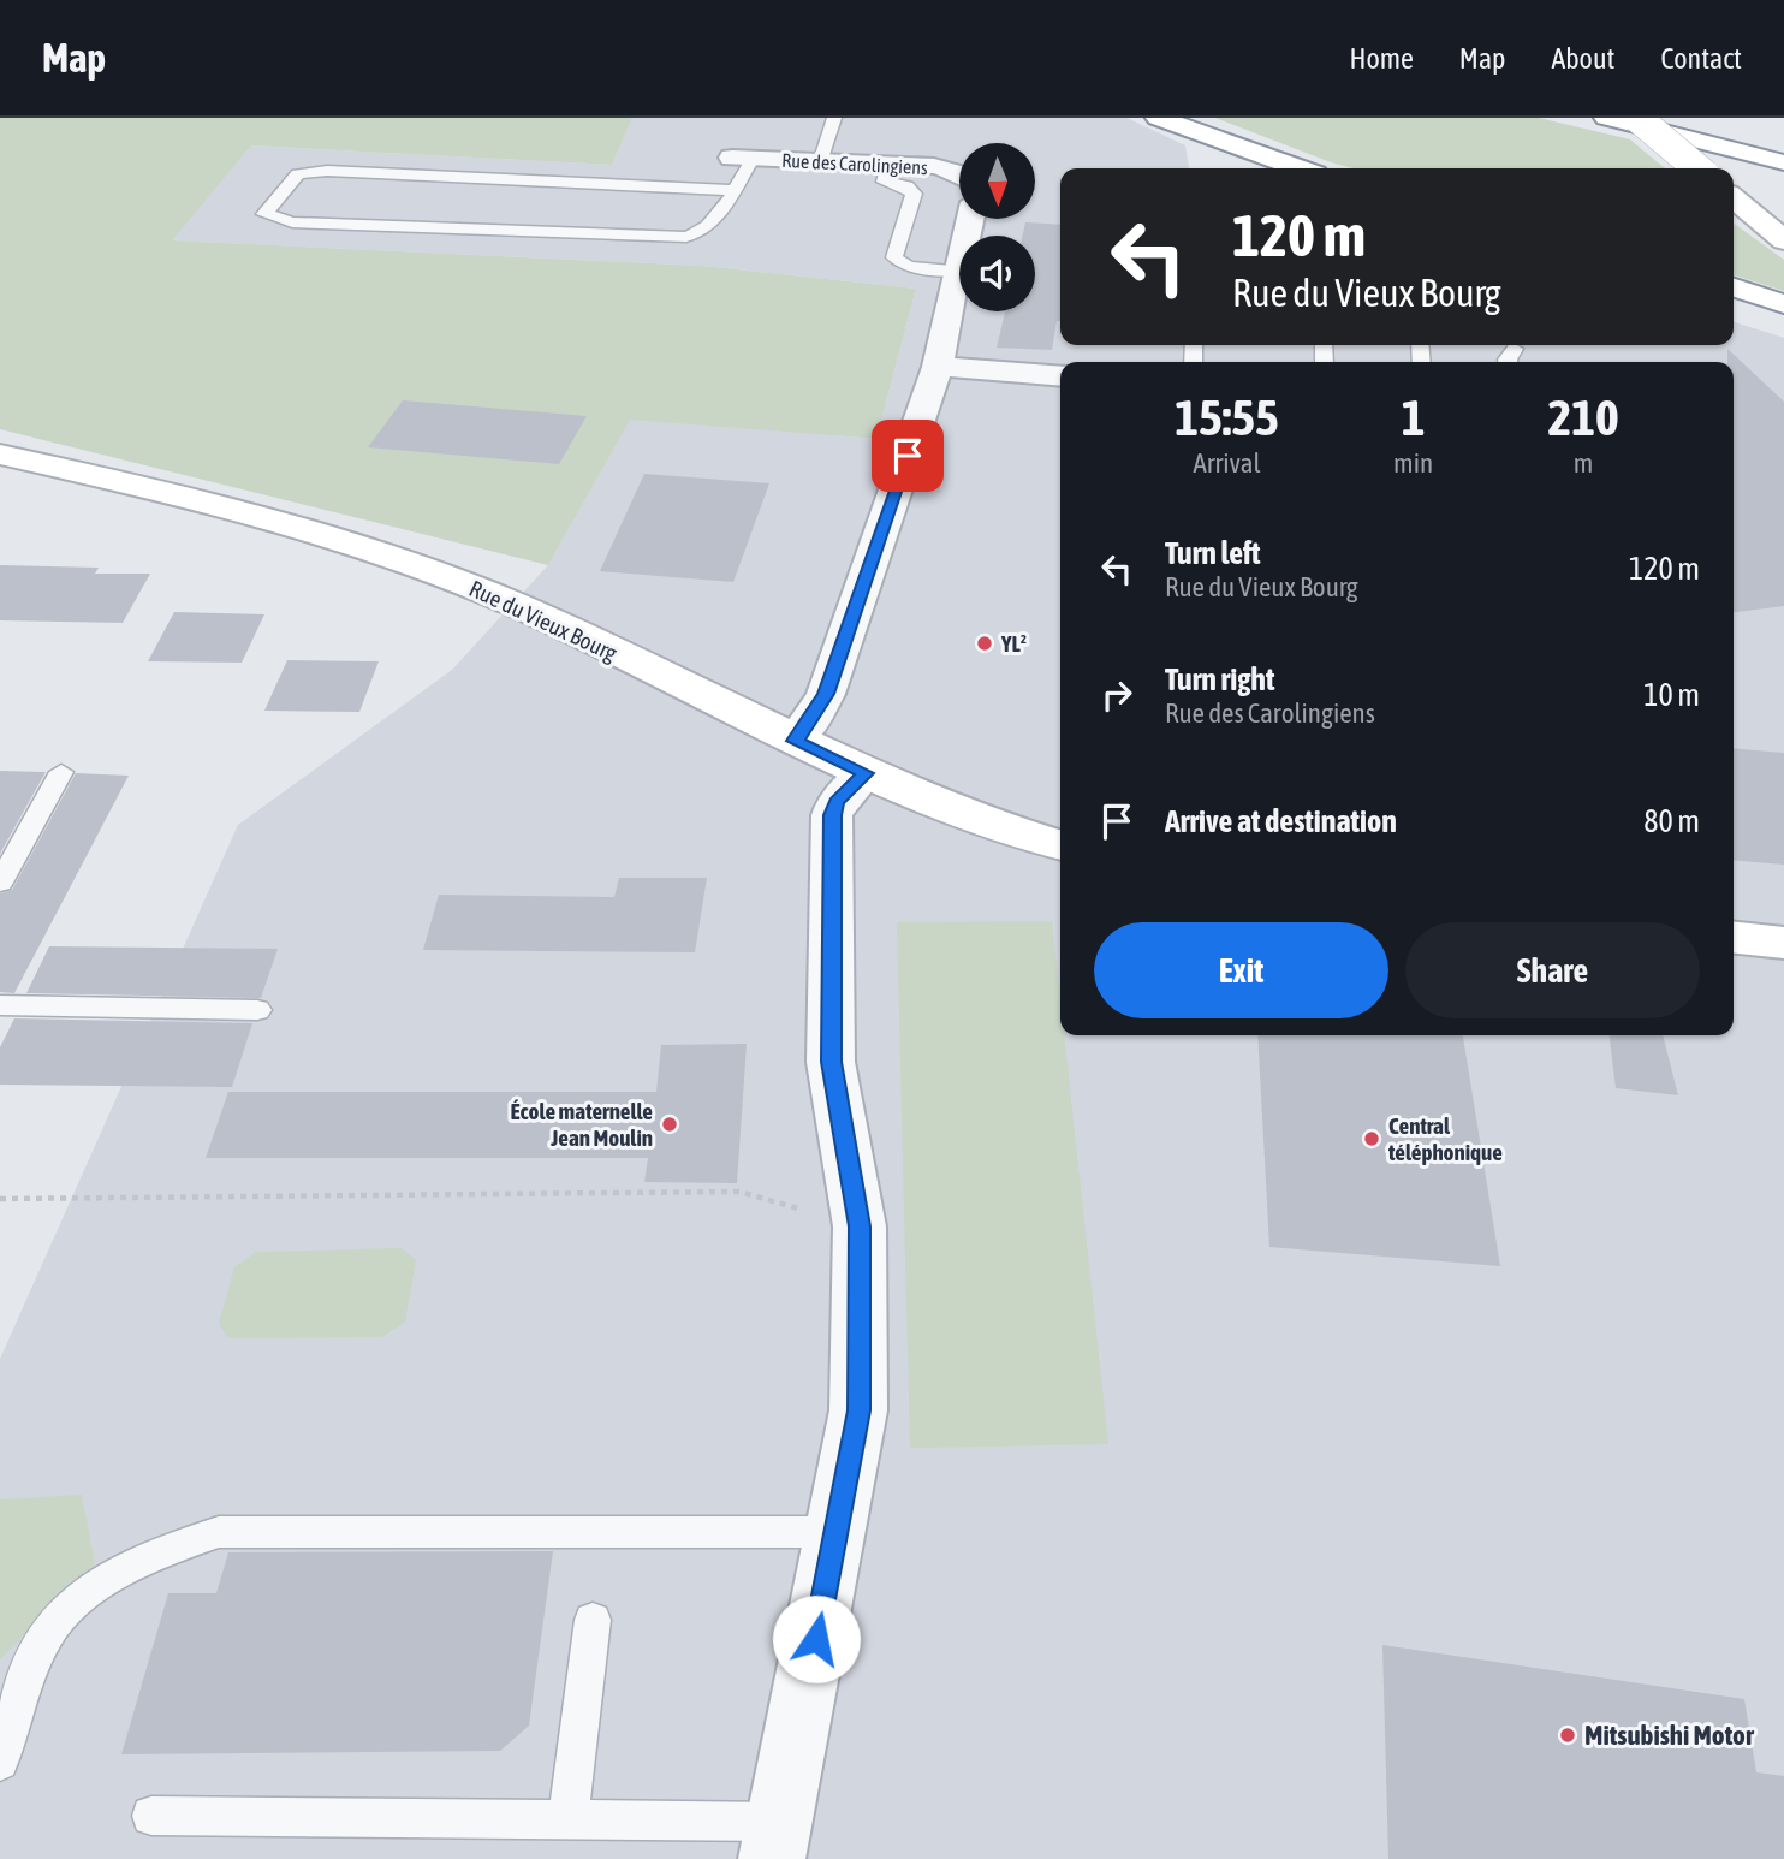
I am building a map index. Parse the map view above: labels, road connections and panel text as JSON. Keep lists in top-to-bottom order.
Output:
{
  "streets": {
    "main road": ["Rue du Vieux Bourg"],
    "street": ["Rue des Carolingiens"]
  },
  "places": [
    "YL²",
    "École maternelle Jean Moulin",
    "Central téléphonique",
    "Mitsubishi Motor"
  ],
  "north": "bottom",
  "page": {
    "header": "Map",
    "nav": [
      "Home",
      "Map",
      "About",
      "Contact"
    ],
    "turn": ["120 m", "Rue du Vieux Bourg"],
    "eta": [
      "15:55",
      "Arrival",
      "1",
      "min",
      "210",
      "m"
    ],
    "list": [
      {
        "name": "Turn left",
        "note": "Rue du Vieux Bourg",
        "value": "120 m"
      },
      {
        "name": "Turn right",
        "note": "Rue des Carolingiens",
        "value": "10 m"
      },
      {
        "name": "Arrive at destination",
        "value": "80 m"
      }
    ],
    "buttons": ["Exit", "Share"]
  }
}
